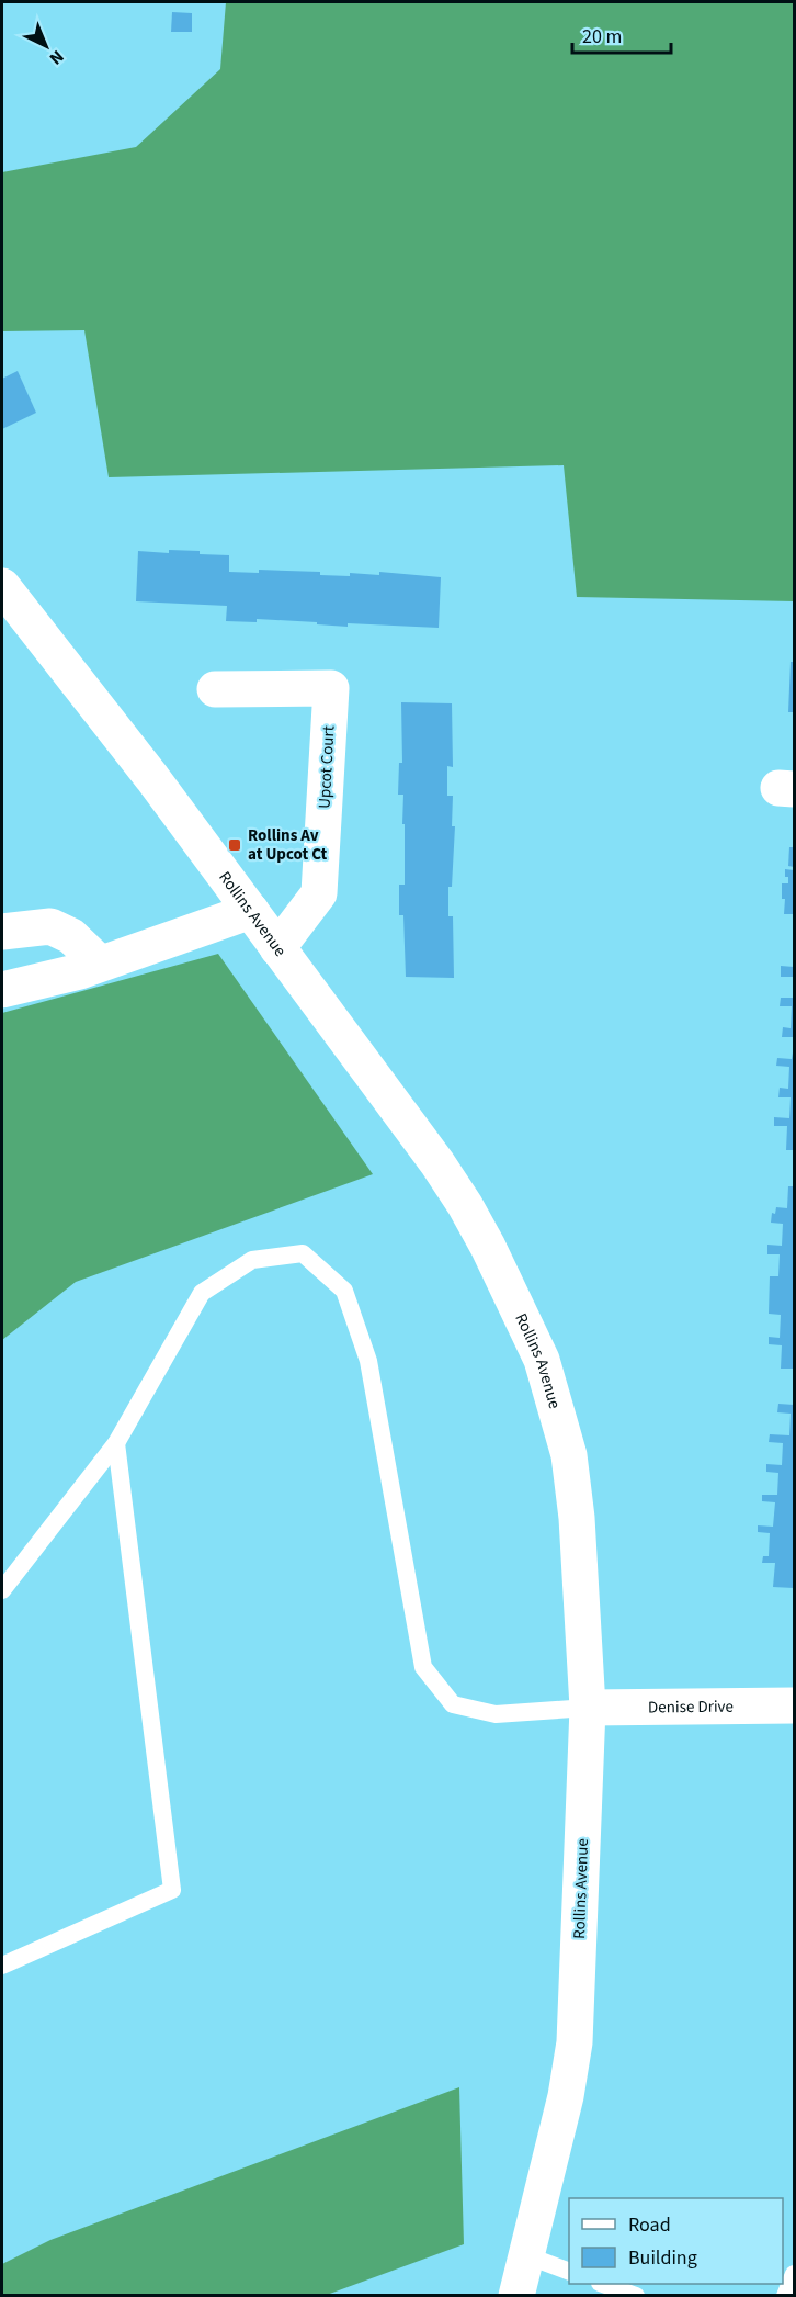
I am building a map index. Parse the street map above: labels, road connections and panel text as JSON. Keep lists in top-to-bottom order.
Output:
{
  "streets": {
    "street": ["Upcot Court", "Rollins Avenue", "Denise Drive"]
  },
  "crossings": [
    ["Upcot Court", "Rollins Avenue"],
    ["Rollins Avenue", "Denise Drive"]
  ],
  "places": {
    "transit": ["Rollins Av at Upcot Ct"]
  },
  "legend": ["Road", "Building"],
  "scale_bar": "20 m",
  "north": "bottom right"
}
